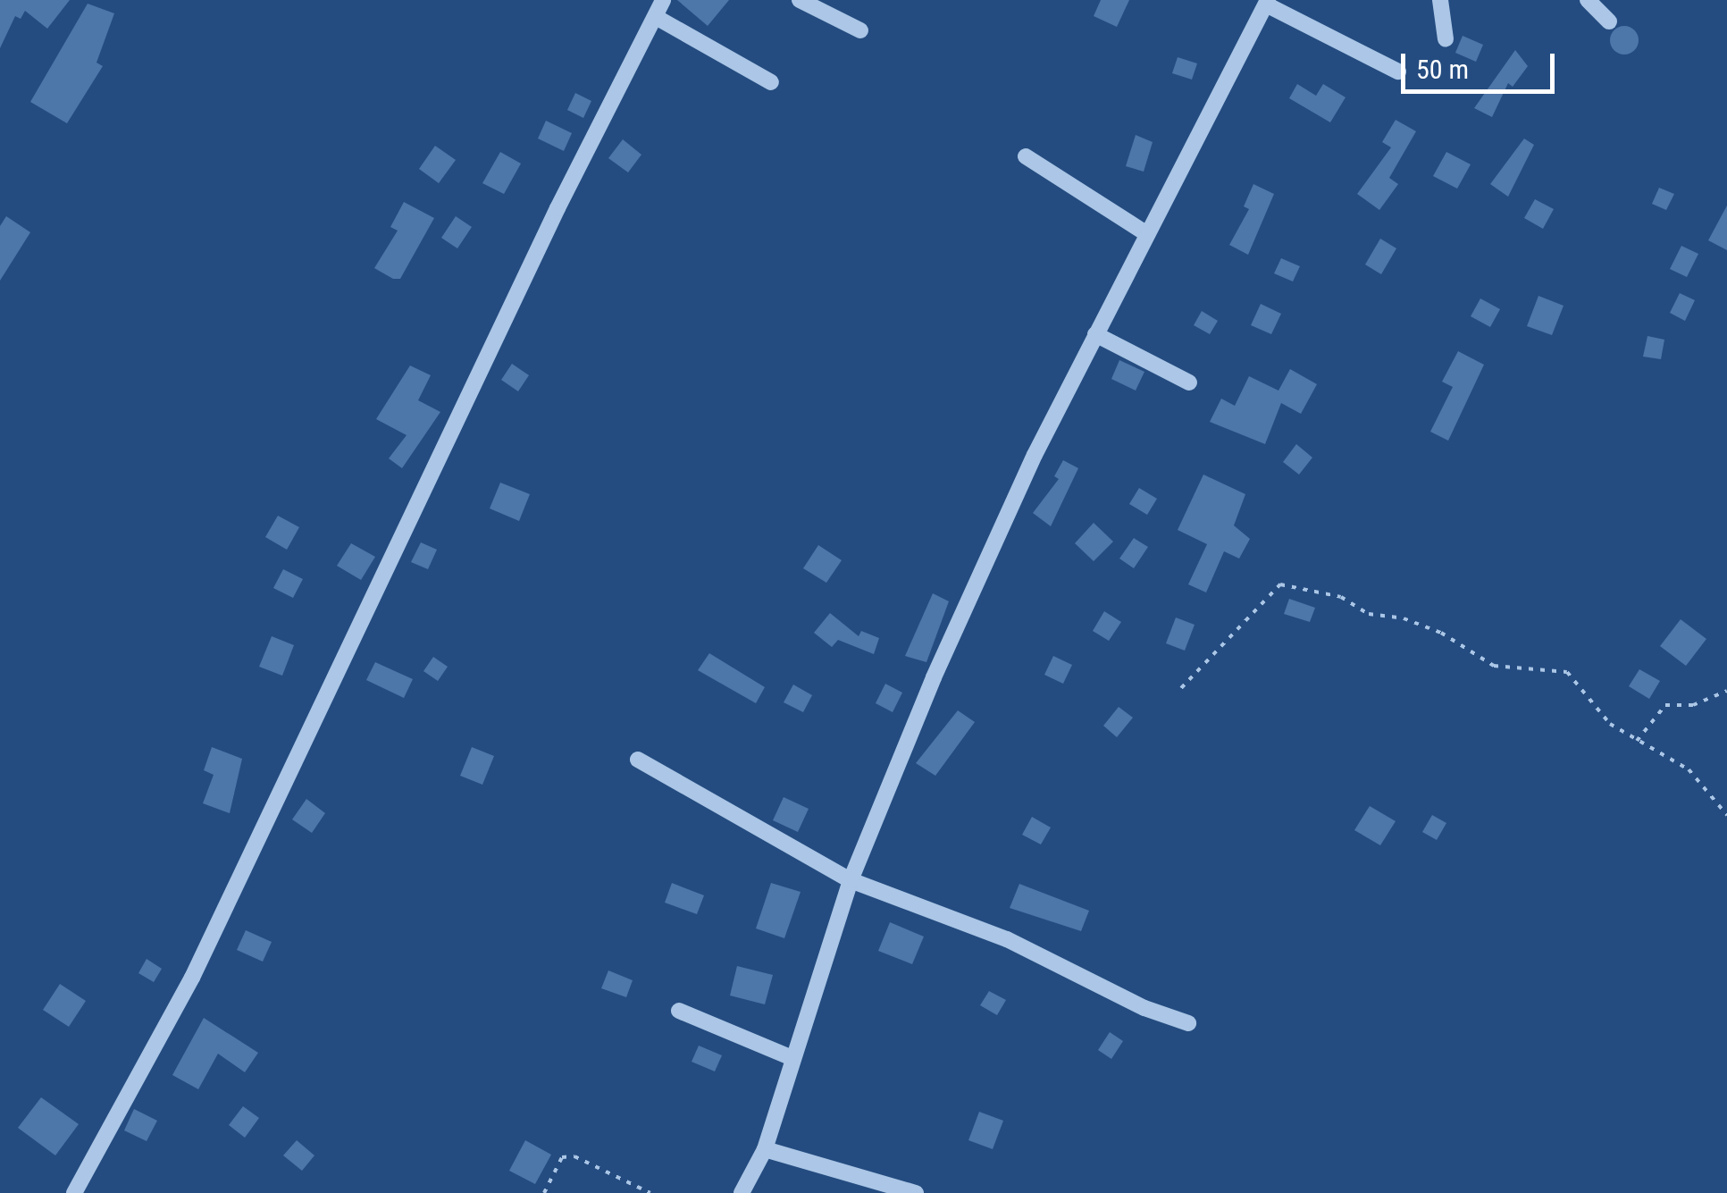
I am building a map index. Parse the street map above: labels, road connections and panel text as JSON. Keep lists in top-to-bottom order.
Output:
{
  "scale_bar": "50 m"
}
